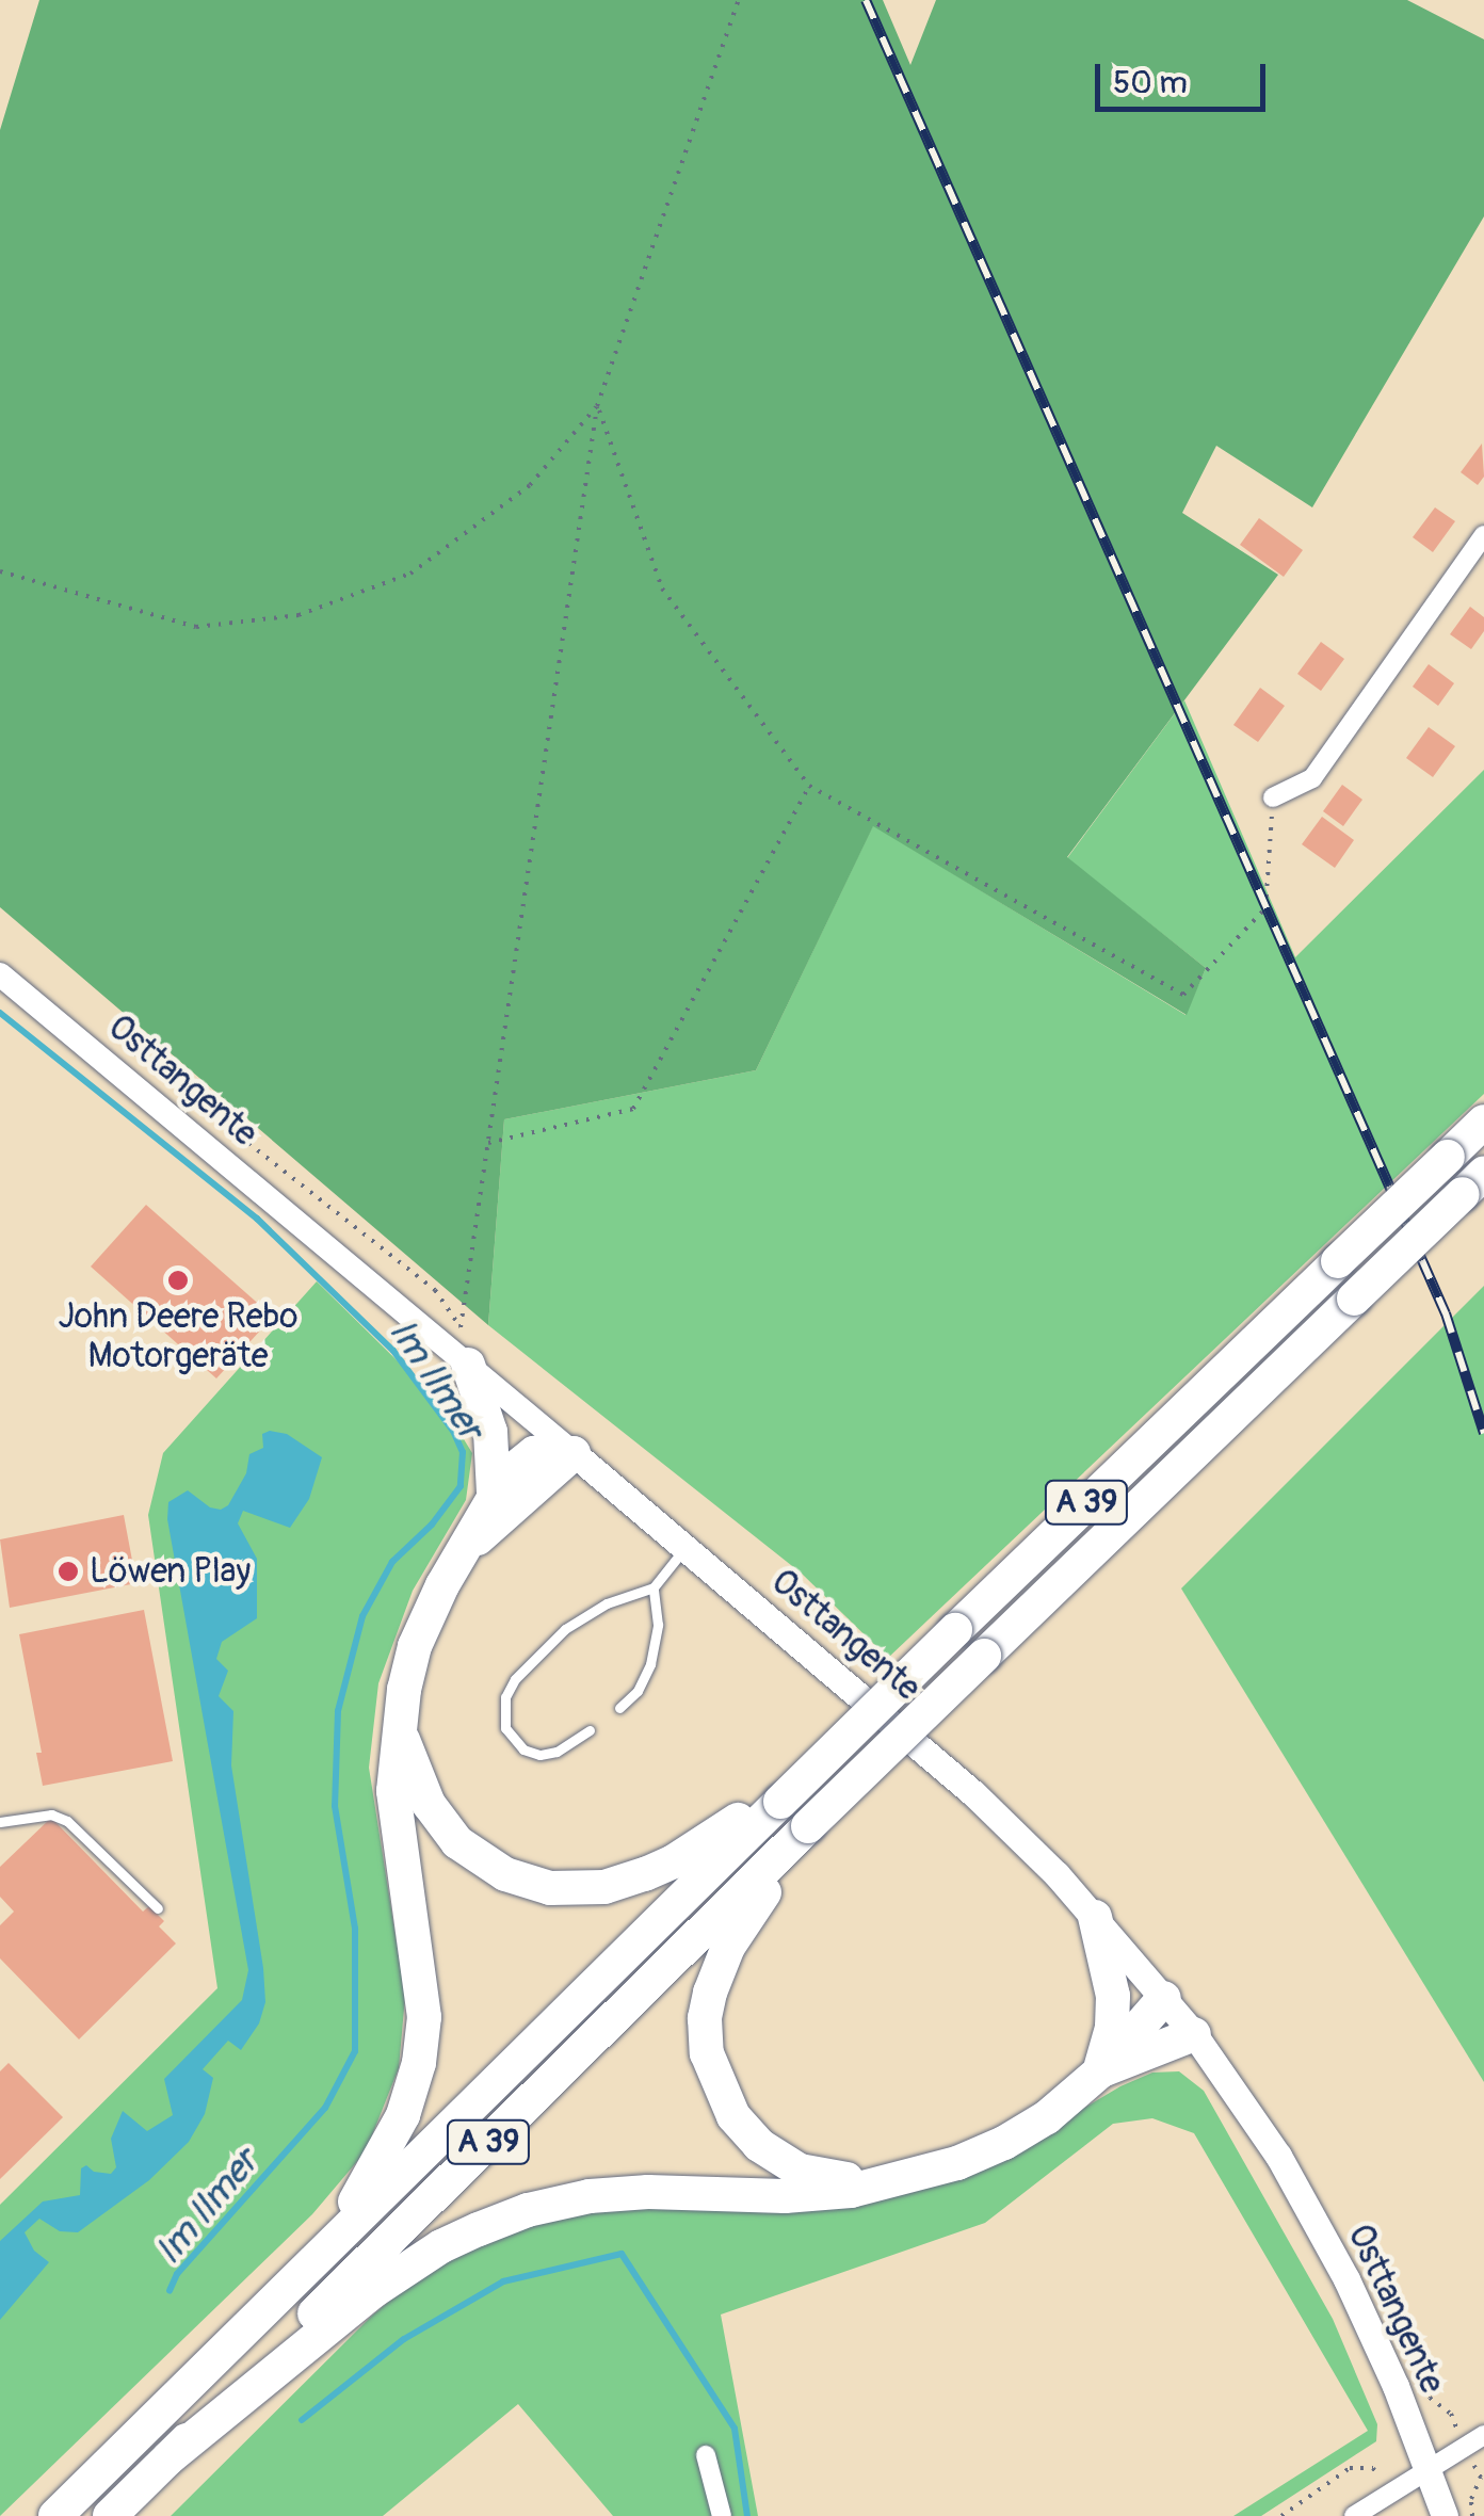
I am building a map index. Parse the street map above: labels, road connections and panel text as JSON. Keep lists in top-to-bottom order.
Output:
{
  "streets": {
    "highway": ["A 39"],
    "main road": ["Osttangente"]
  },
  "water": ["Im Ilmer"],
  "places": ["John Deere Rebo Motorgeräte", "Löwen Play"],
  "scale_bar": "50 m"
}
